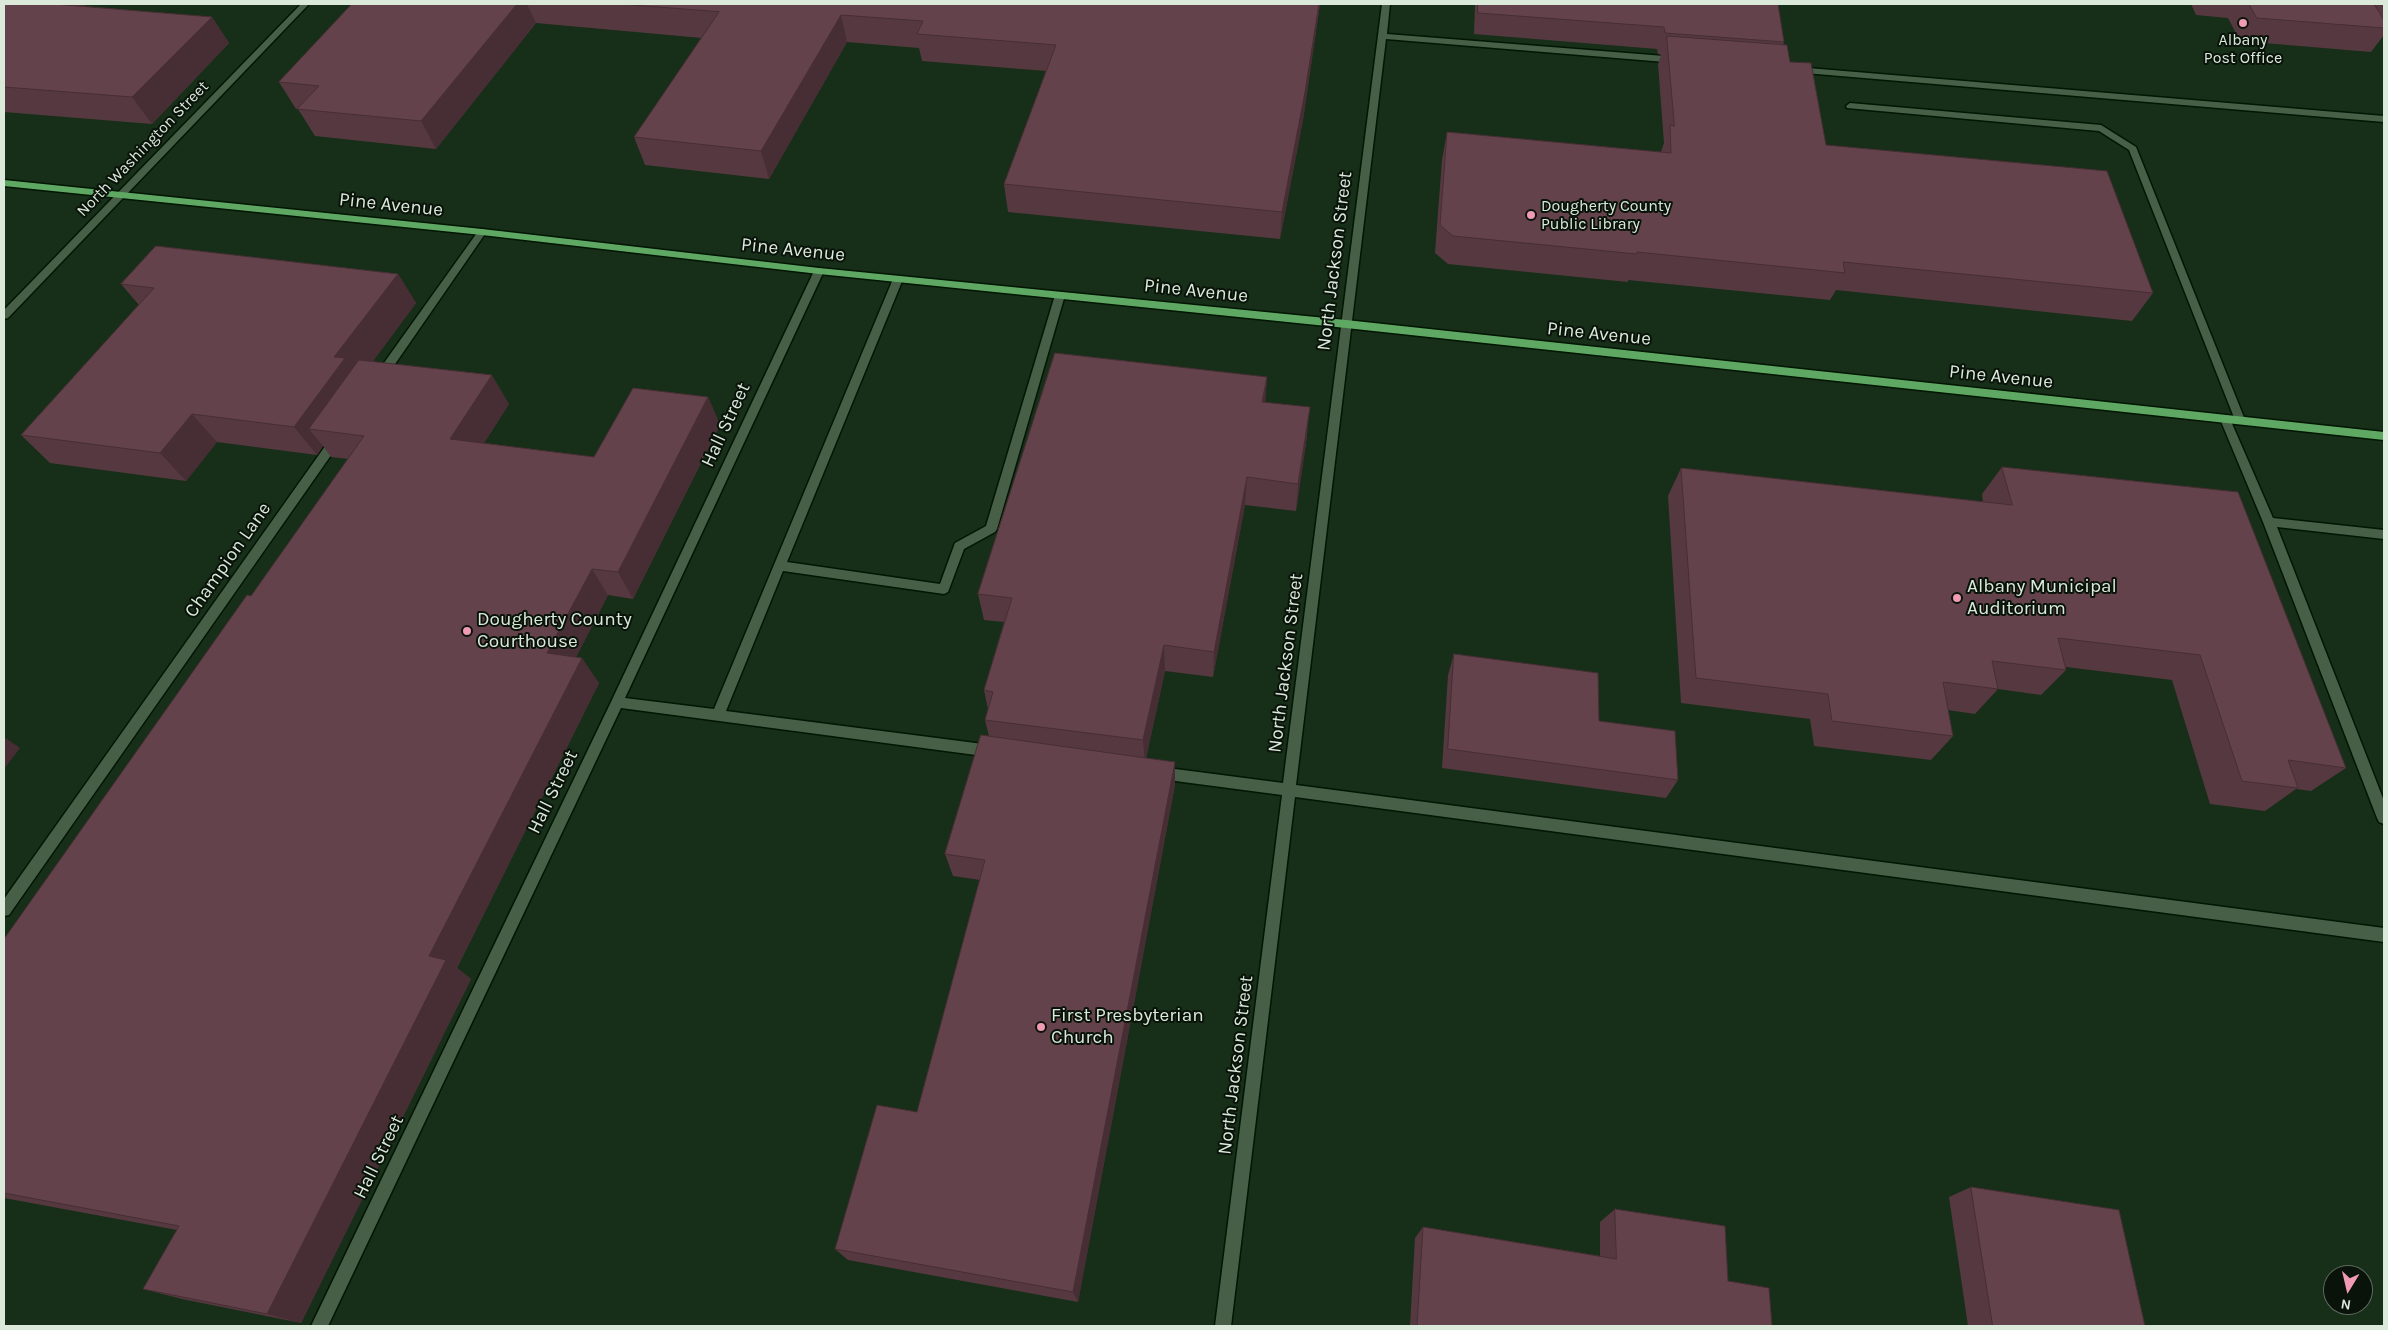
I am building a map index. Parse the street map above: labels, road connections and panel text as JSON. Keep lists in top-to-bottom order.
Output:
{
  "streets": {
    "main road": ["Pine Avenue"],
    "street": [
      "North Washington Street",
      "North Jackson Street",
      "Hall Street",
      "Champion Lane"
    ]
  },
  "crossings": [
    ["North Washington Street", "Pine Avenue"],
    ["Pine Avenue", "North Jackson Street"],
    ["Pine Avenue", "Hall Street"]
  ],
  "places": [
    "Albany Post Office",
    "Dougherty County Public Library",
    "Albany Municipal Auditorium",
    "Dougherty County Courthouse",
    "First Presbyterian Church"
  ],
  "north": "bottom"
}
